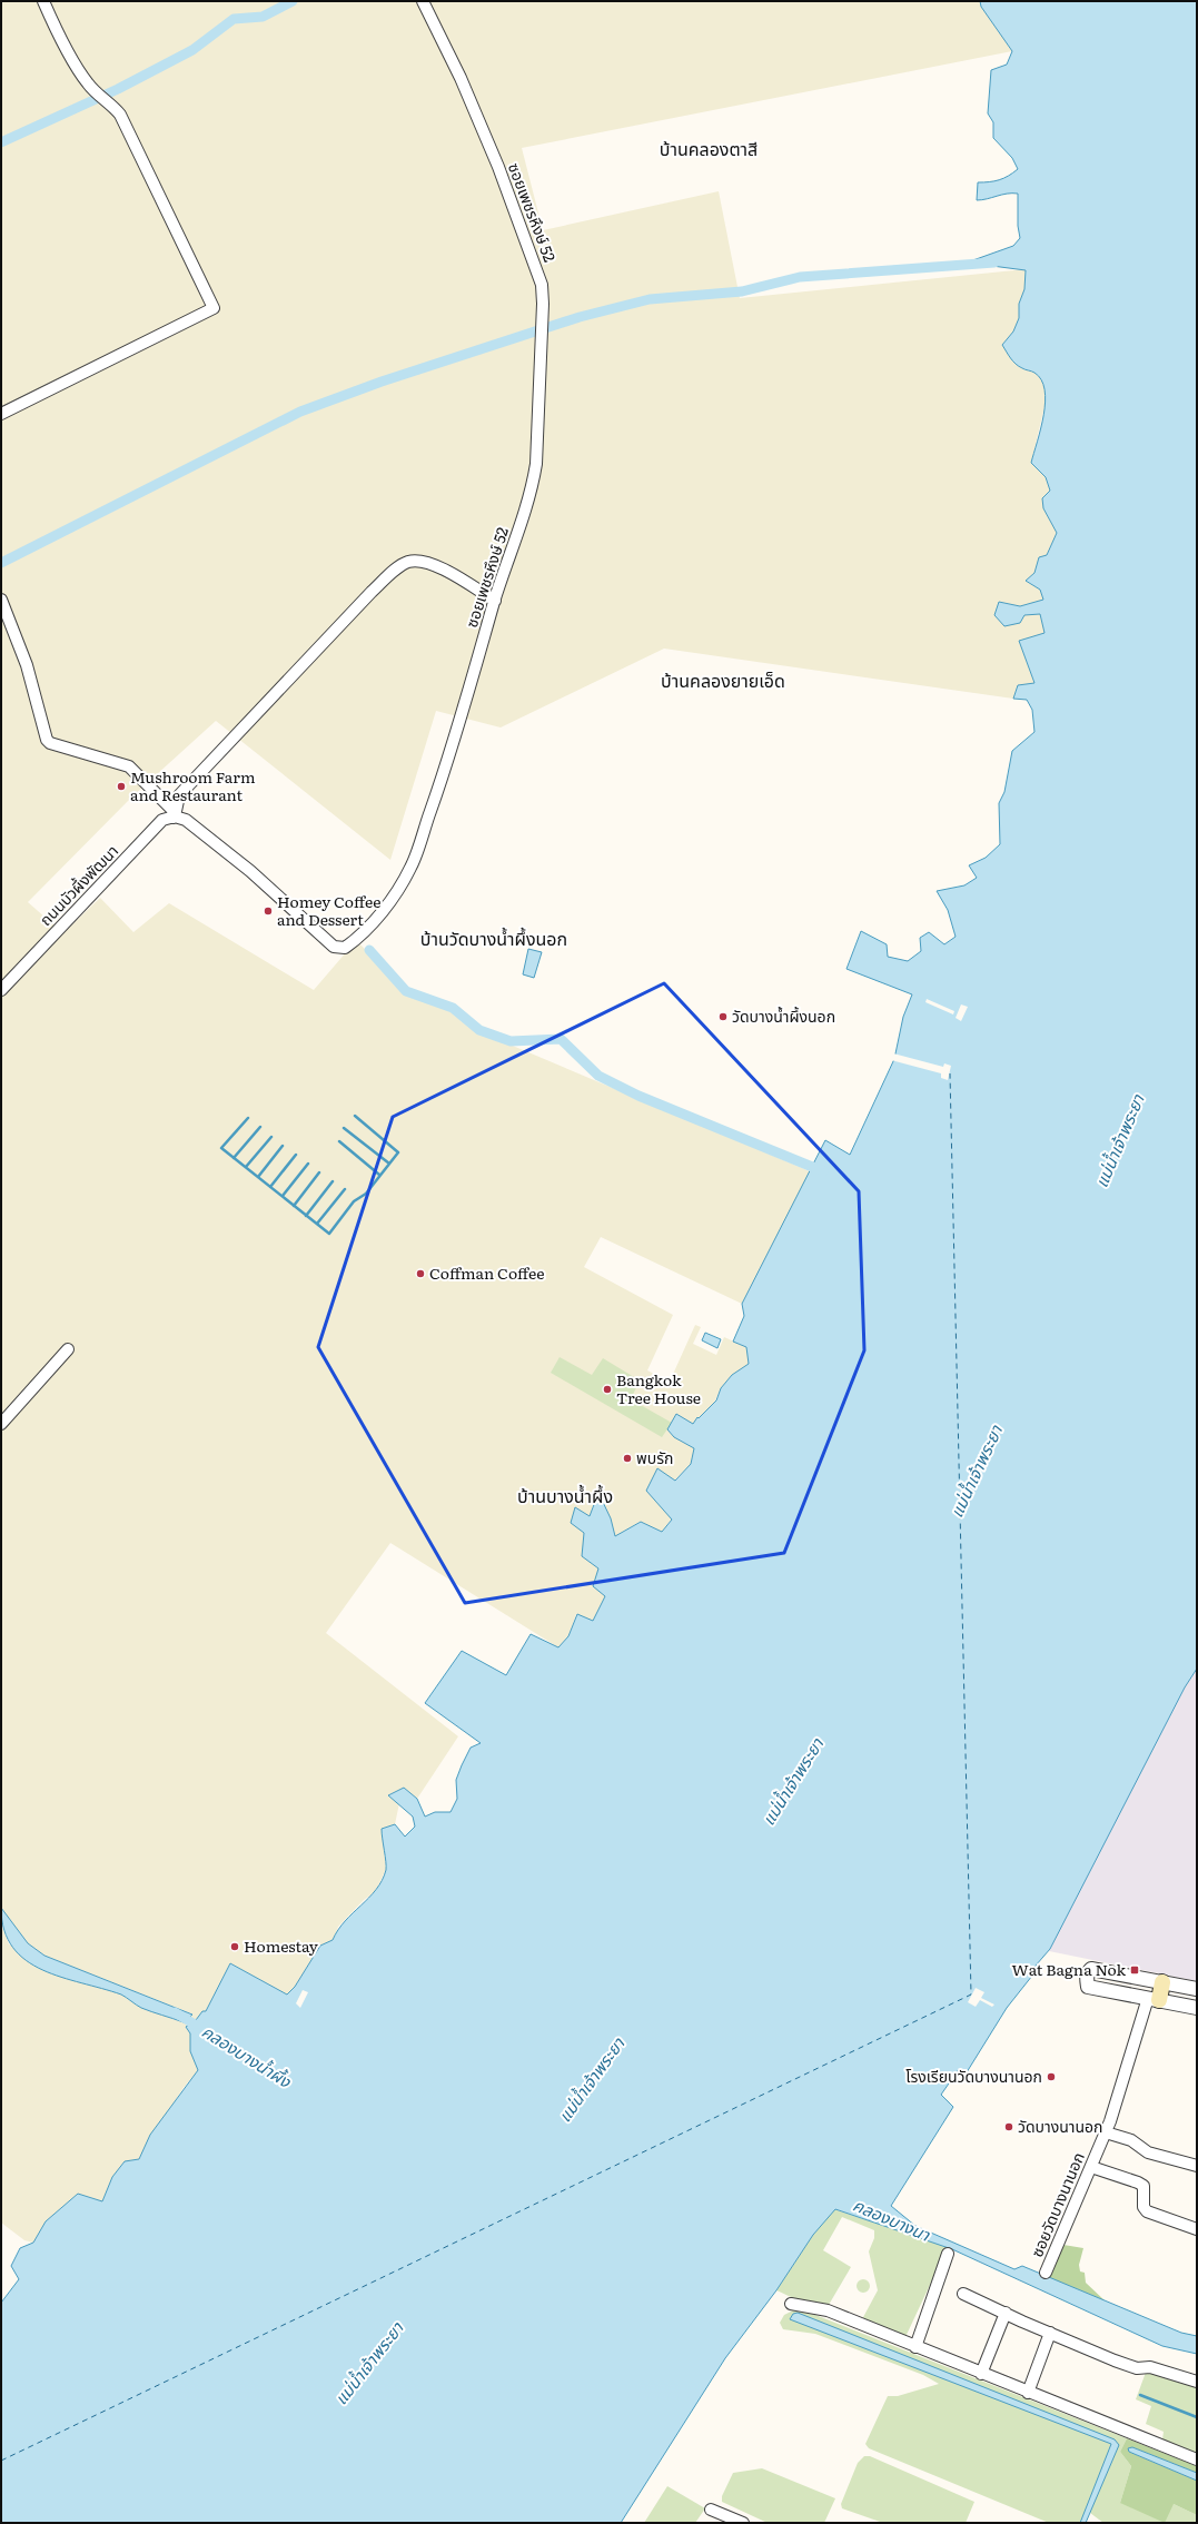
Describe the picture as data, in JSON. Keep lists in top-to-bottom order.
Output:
{
  "streets": {
    "street": ["ซอยเพชรหึงษ์ 52", "ถนนบัวผึ้งพัฒนา", "ซอยวัดบางนานอก"]
  },
  "crossings": [
    ["ซอยเพชรหึงษ์ 52", "ถนนบัวผึ้งพัฒนา"]
  ],
  "districts": [
    "บ้านคลองตาสี",
    "บ้านคลองยายเอ็ด",
    "บ้านวัดบางน้ำผึ้งนอก",
    "บ้านบางน้ำผึ้ง"
  ],
  "water": ["แม่น้ำเจ้าพระยา", "คลองบางน้ำผึ้ง", "คลองบางนา"],
  "places": {
    "other": [
      "Mushroom Farm and Restaurant",
      "Homey Coffee and Dessert",
      "วัดบางน้ำผึ้งนอก",
      "Coffman Coffee",
      "Bangkok Tree House",
      "พบรัก",
      "Homestay",
      "โรงเรียนวัดบางนานอก",
      "วัดบางนานอก"
    ],
    "transit": ["Wat Bagna Nok"]
  }
}
